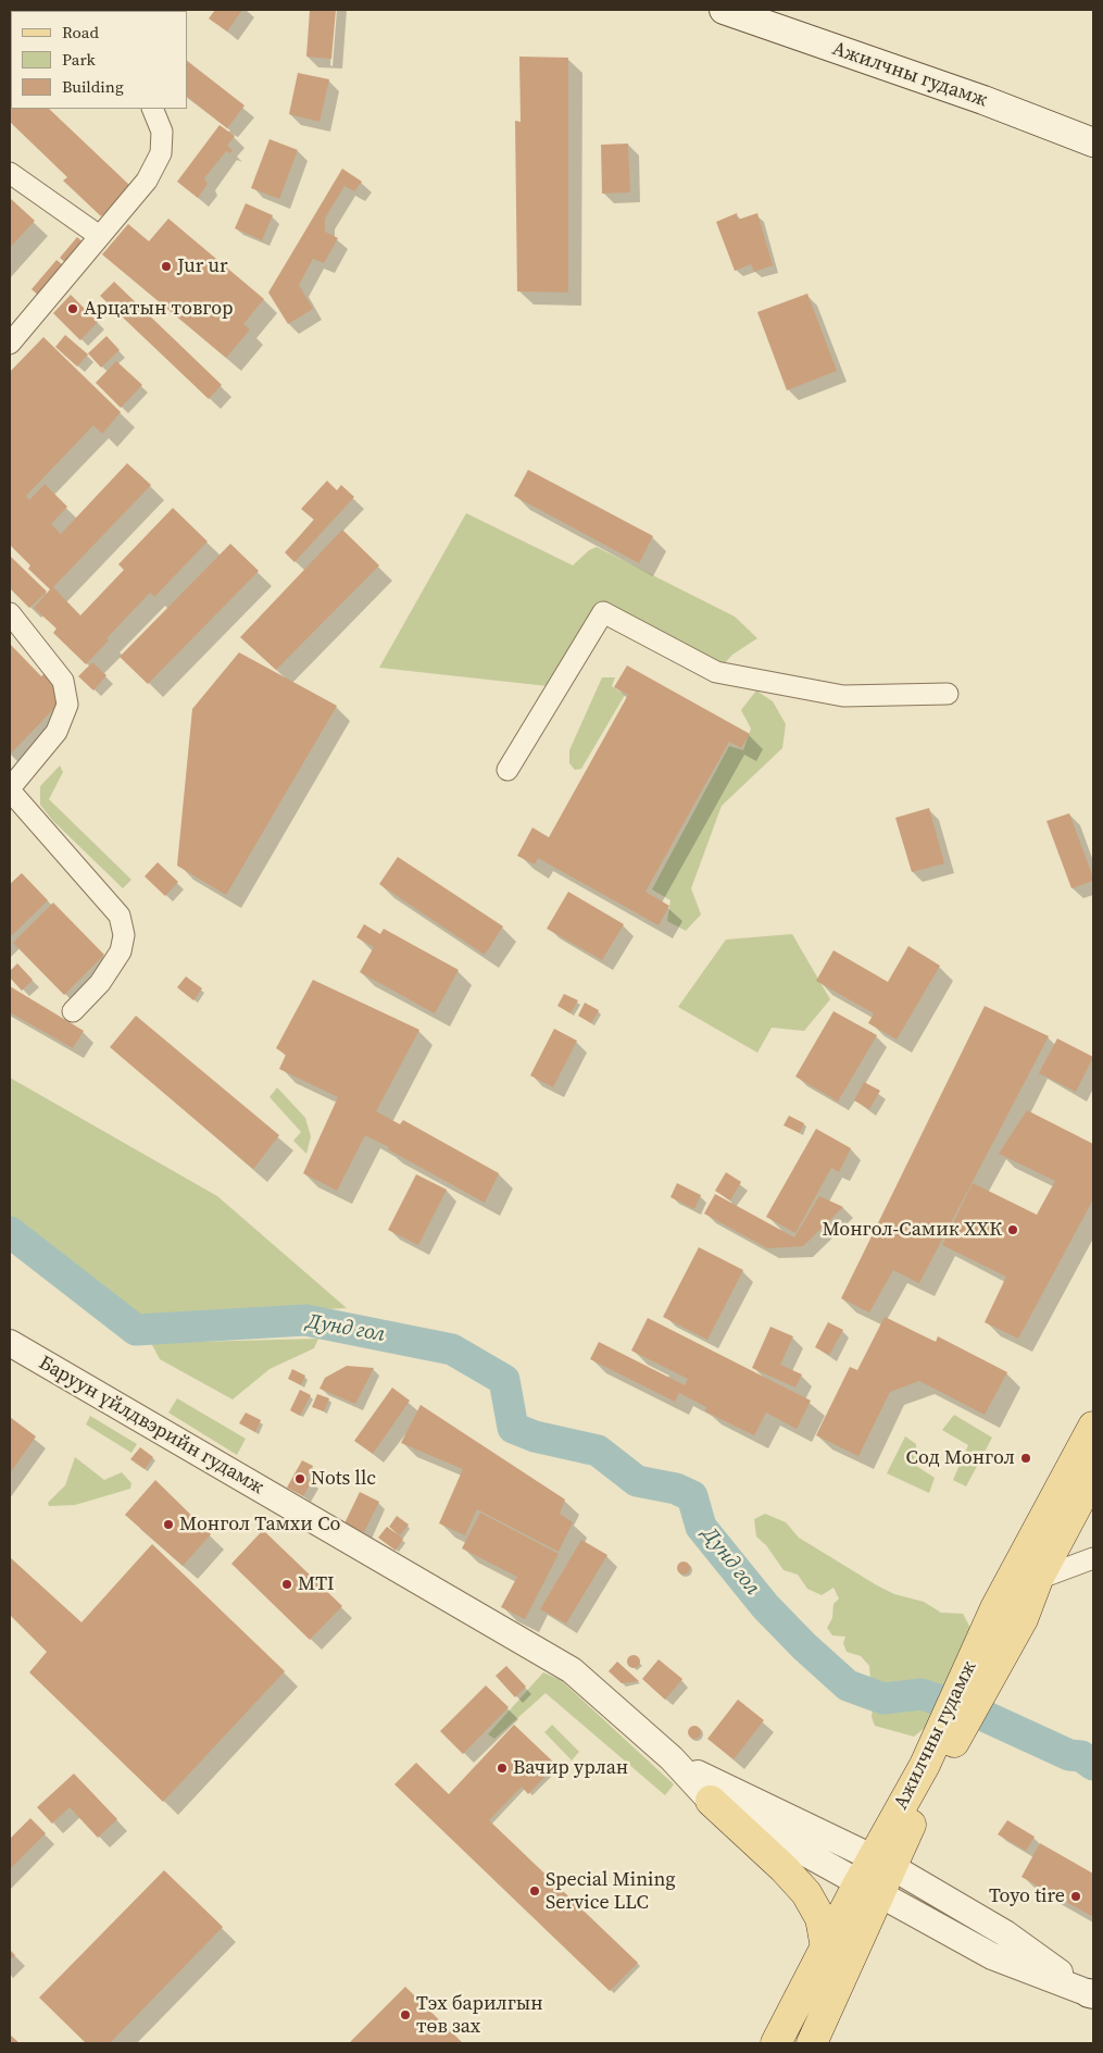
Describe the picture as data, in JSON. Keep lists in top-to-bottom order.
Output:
{
  "streets": {
    "main road": ["Ажилчны гудамж"],
    "street": ["Баруун үйлдвэрийн гудамж"]
  },
  "crossings": [
    ["Ажилчны гудамж", "Баруун үйлдвэрийн гудамж"]
  ],
  "water": ["Дунд гол"],
  "places": [
    "Jur ur",
    "Арцатын товгор",
    "Монгол-Самик ХХК",
    "Сод Монгол",
    "Nots llc",
    "Монгол Тамхи Со",
    "MTI",
    "Вачир урлан",
    "Special Mining Service LLC",
    "Toyo tire",
    "Тэх барилгын төв зах"
  ],
  "legend": ["Road", "Park", "Building"]
}
